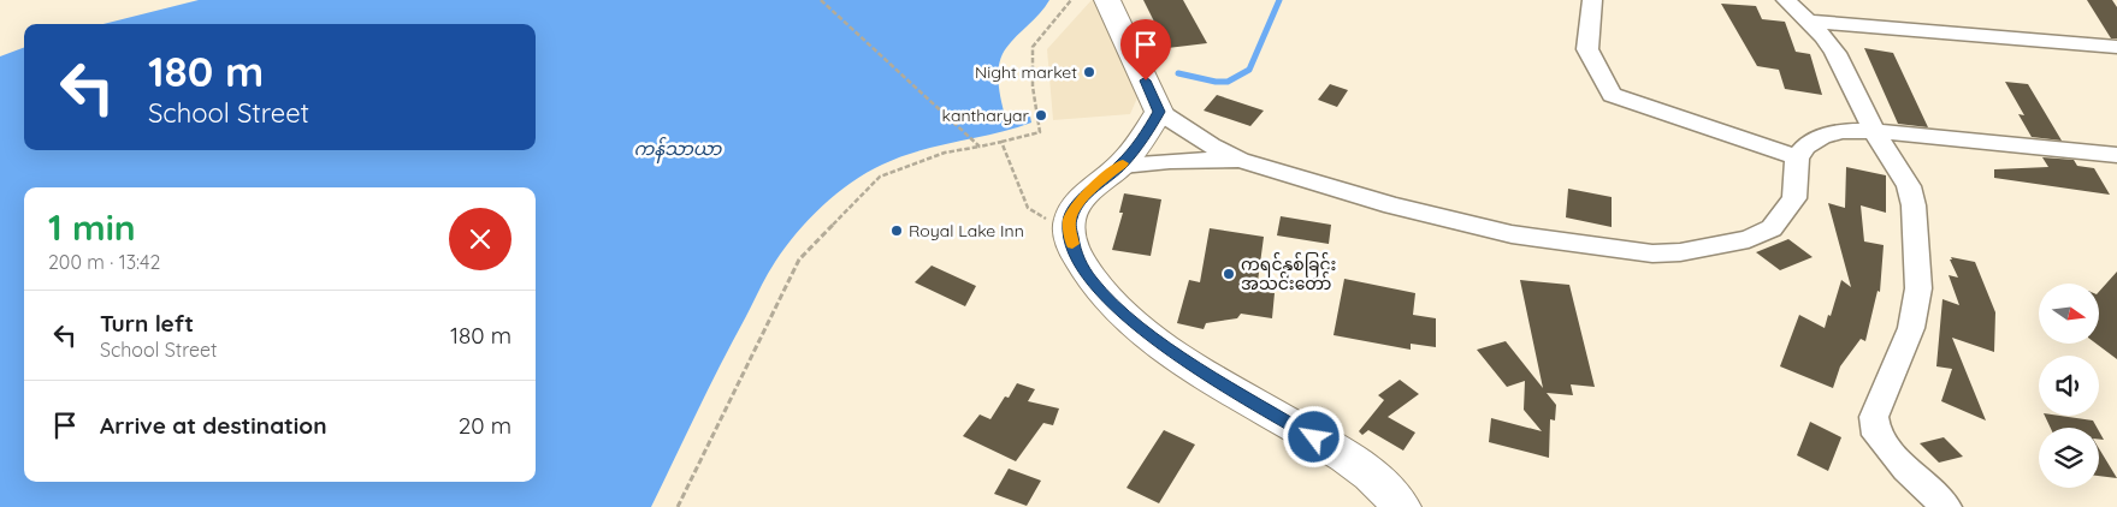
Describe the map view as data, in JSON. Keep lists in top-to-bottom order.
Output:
{
  "water": ["ကန်သာယာ"],
  "places": [
    "Night market",
    "kantharyar",
    "Royal Lake Inn",
    "ကရင်နှစ်ခြင်း အသင်းတော်"
  ],
  "north": "right",
  "page": {
    "turn": ["180 m", "School Street"],
    "heading": ["1 min", "200 m · 13:42"],
    "list": [
      {
        "name": "Turn left",
        "note": "School Street",
        "value": "180 m"
      },
      {
        "name": "Arrive at destination",
        "value": "20 m"
      }
    ]
  }
}
